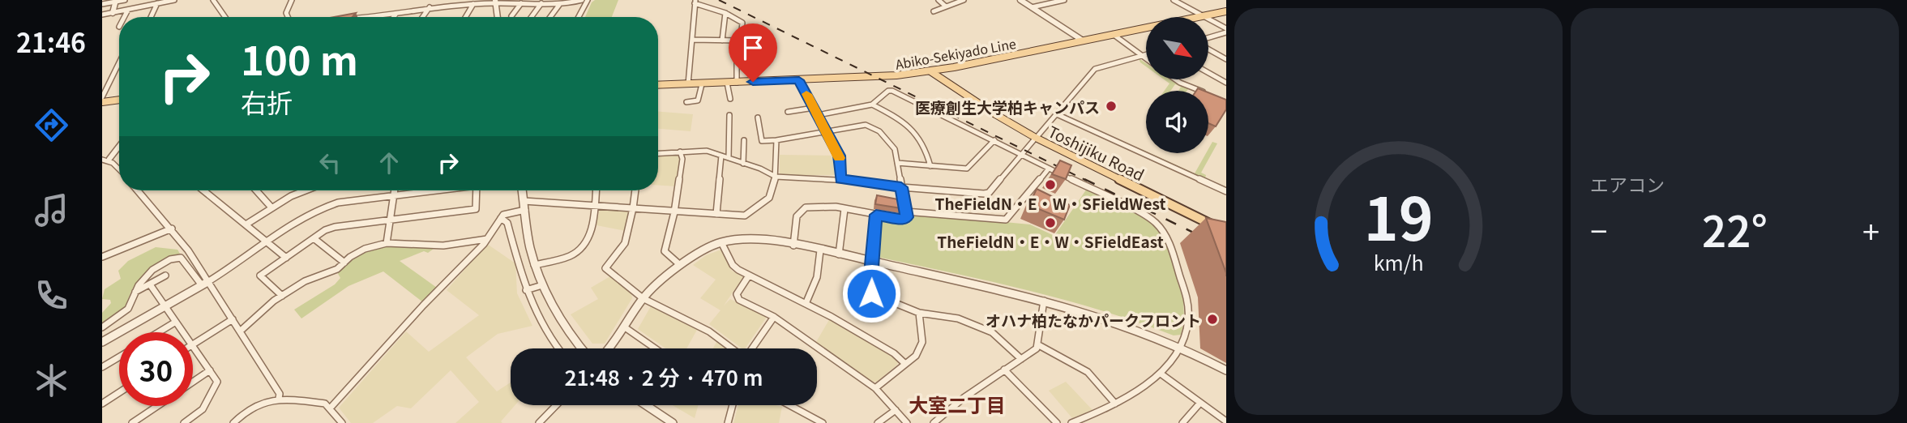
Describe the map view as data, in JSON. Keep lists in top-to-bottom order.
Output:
{
  "streets": {
    "main road": ["Abiko-Sekiyado Line", "Toshijiku Road"]
  },
  "crossings": [
    ["Abiko-Sekiyado Line", "Toshijiku Road"]
  ],
  "districts": ["大室二丁目"],
  "places": [
    "医療創生大学柏キャンパス",
    "TheFieldN・E・W・SFieldWest",
    "TheFieldN・E・W・SFieldEast",
    "オハナ柏たなかパークフロント"
  ],
  "north": "bottom right",
  "page": {
    "tabs": "21:46",
    "tile": "エアコン",
    "turn": ["100 m", "右折"],
    "heat": ["−", "22°", "+"],
    "limit": "30",
    "trip": "21:48 · 2 分 · 470 m",
    "gauge": ["19", "km/h"]
  }
}
